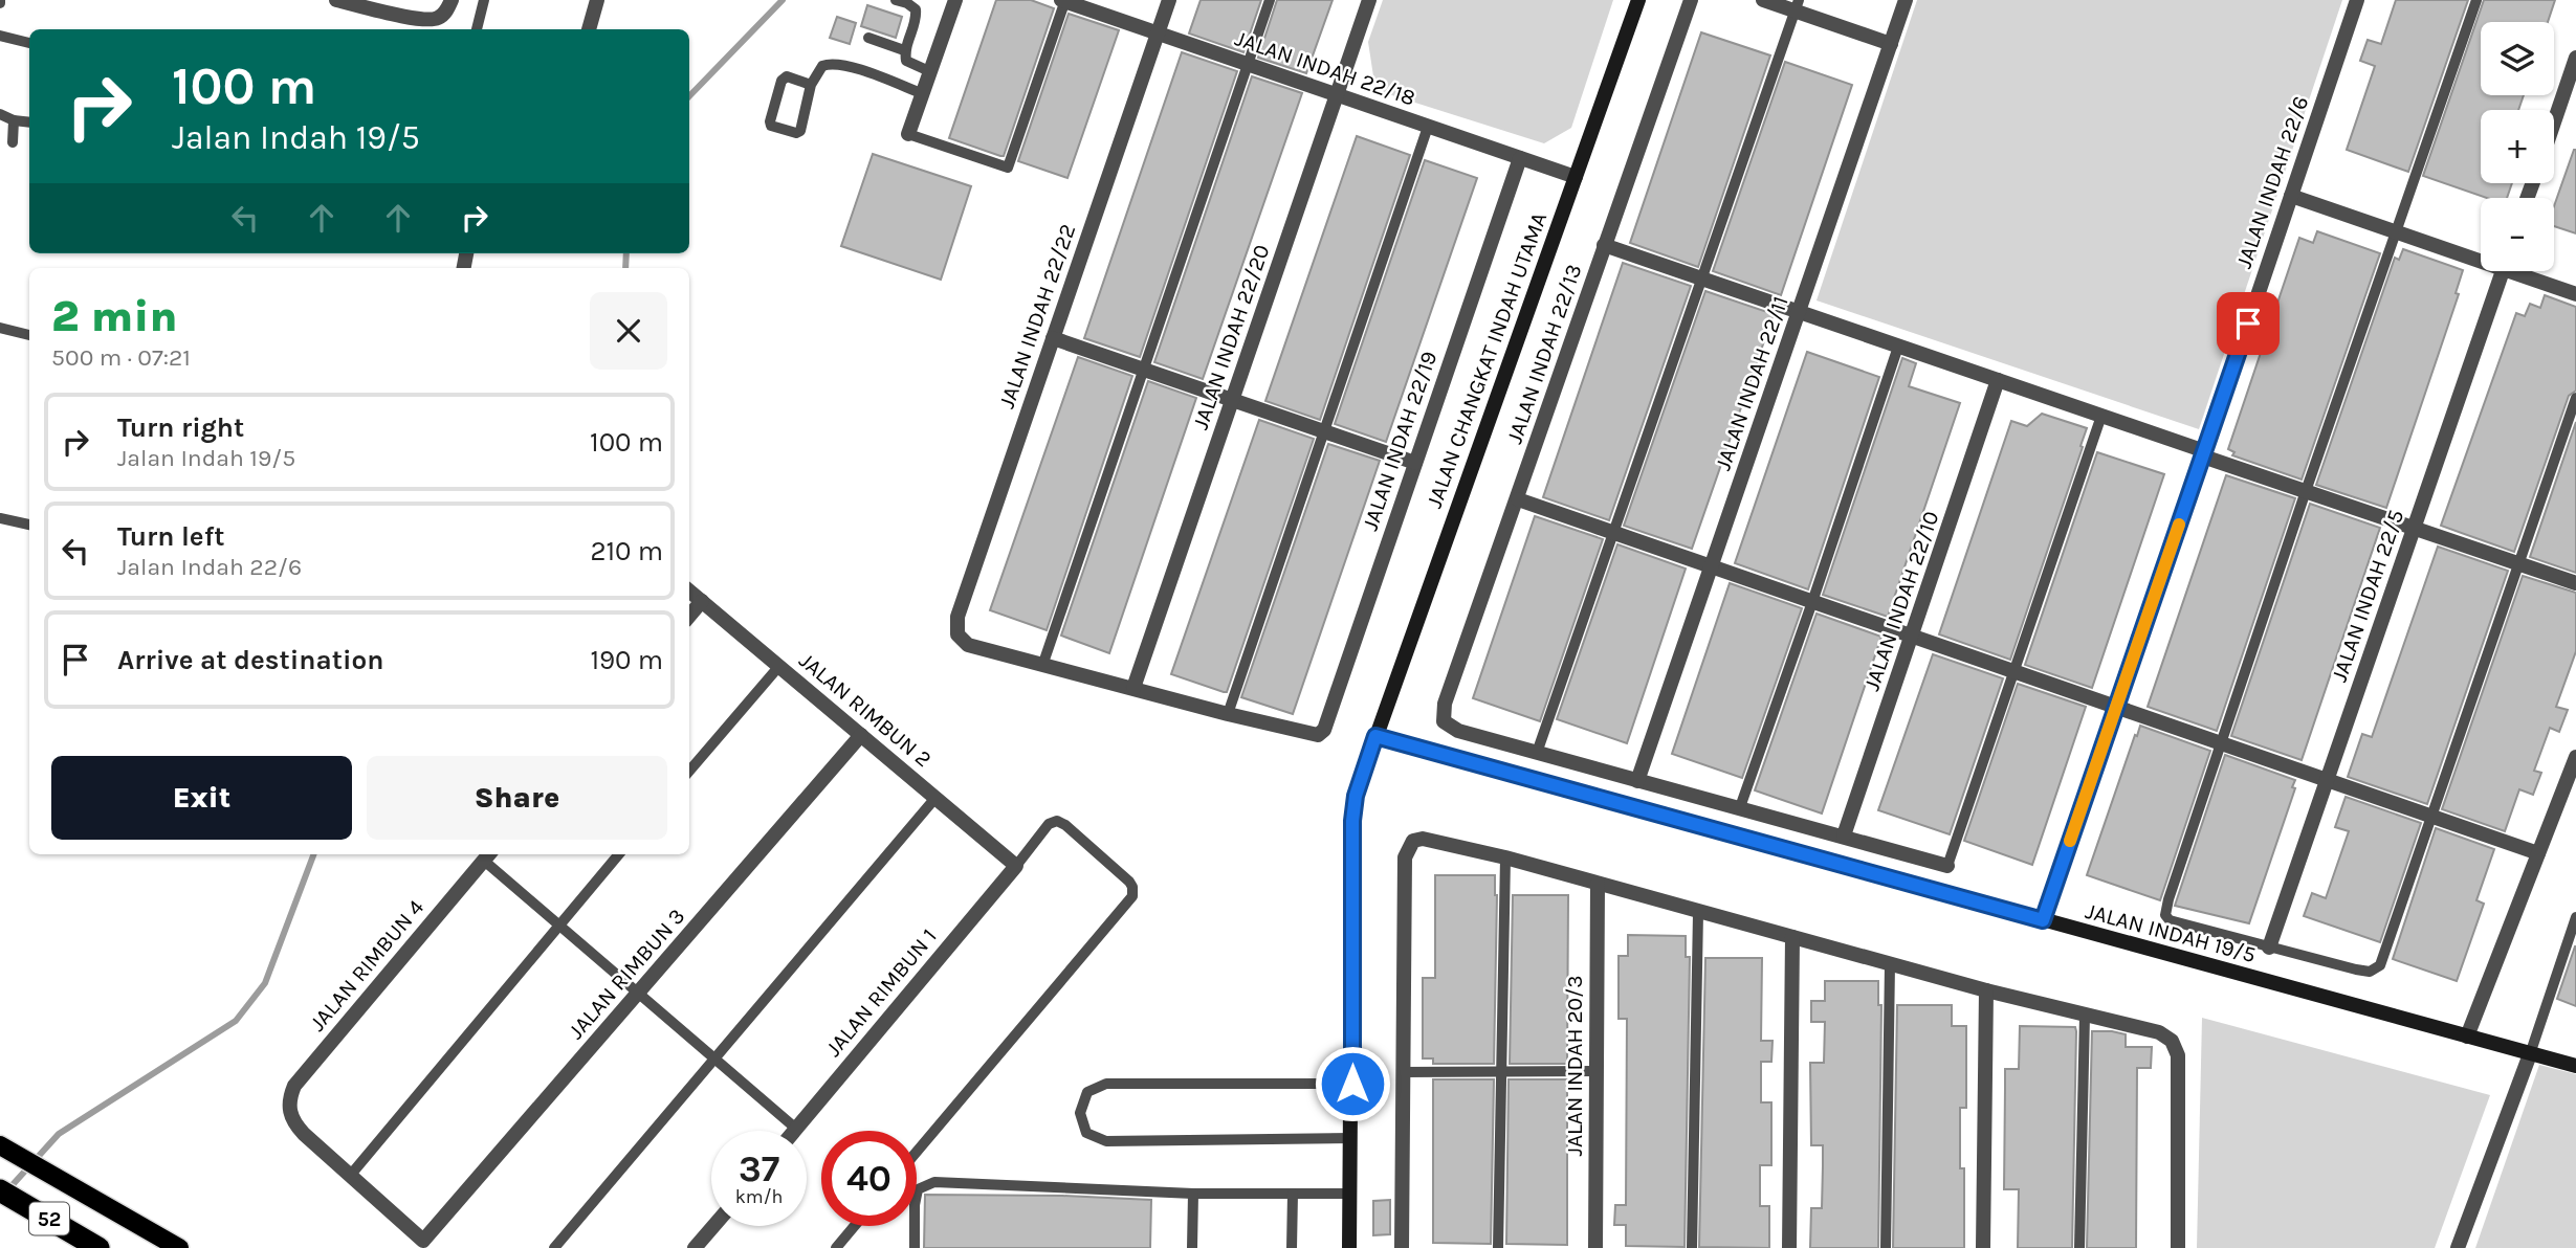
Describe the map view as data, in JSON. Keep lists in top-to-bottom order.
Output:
{
  "streets": {
    "highway": ["52"],
    "street": [
      "JALAN INDAH 22/18",
      "JALAN INDAH 22/6",
      "JALAN INDAH 22/22",
      "JALAN INDAH 22/20",
      "JALAN INDAH 22/13",
      "JALAN CHANGKAT INDAH UTAMA",
      "JALAN INDAH 22/11",
      "JALAN INDAH 22/19",
      "JALAN INDAH 22/5",
      "JALAN INDAH 22/10",
      "JALAN RIMBUN 2",
      "JALAN INDAH 19/5",
      "JALAN RIMBUN 4",
      "JALAN RIMBUN 3",
      "JALAN RIMBUN 1",
      "JALAN INDAH 20/3"
    ]
  },
  "crossings": [
    ["JALAN INDAH 22/18", "JALAN INDAH 22/22"],
    ["JALAN INDAH 22/18", "JALAN INDAH 22/20"],
    ["JALAN INDAH 22/18", "JALAN CHANGKAT INDAH UTAMA"],
    ["JALAN INDAH 22/18", "JALAN INDAH 22/19"],
    ["JALAN INDAH 22/6", "JALAN INDAH 19/5"],
    ["JALAN CHANGKAT INDAH UTAMA", "JALAN INDAH 19/5"],
    ["JALAN RIMBUN 2", "JALAN RIMBUN 3"],
    ["JALAN RIMBUN 2", "JALAN RIMBUN 1"]
  ],
  "page": {
    "map_buttons": ["+", "−"],
    "turn": ["100 m", "Jalan Indah 19/5"],
    "heading": ["2 min", "500 m · 07:21"],
    "list": [
      {
        "name": "Turn right",
        "note": "Jalan Indah 19/5",
        "value": "100 m"
      },
      {
        "name": "Turn left",
        "note": "Jalan Indah 22/6",
        "value": "210 m"
      },
      {
        "name": "Arrive at destination",
        "value": "190 m"
      }
    ],
    "buttons": ["Exit", "Share"],
    "speed": "37 km/h",
    "limit": "40"
  }
}
